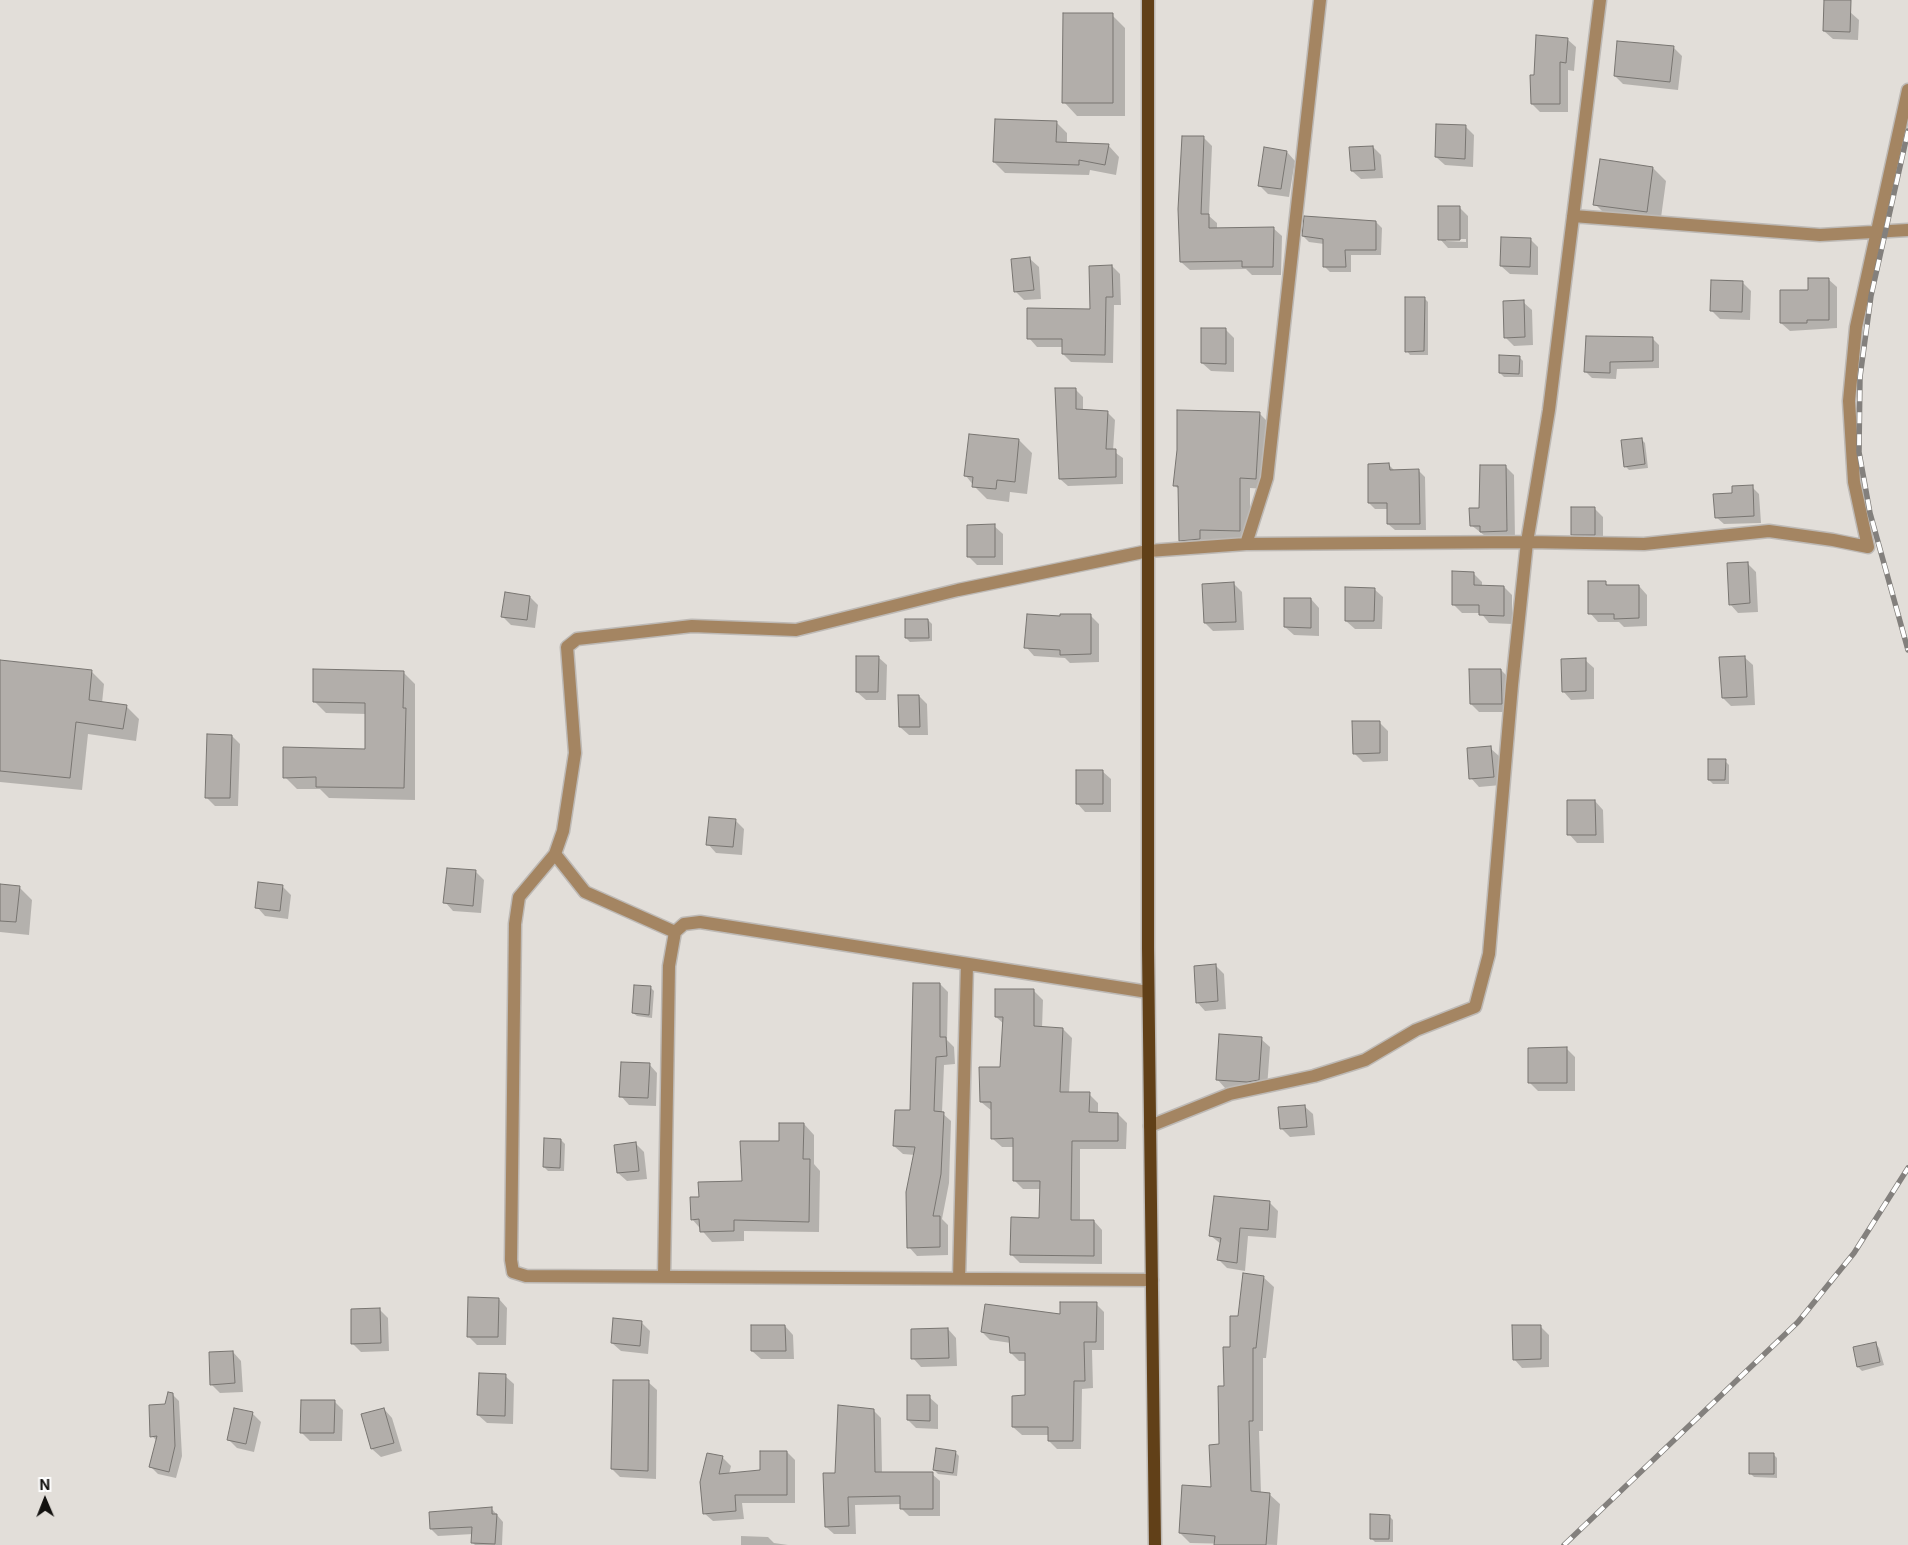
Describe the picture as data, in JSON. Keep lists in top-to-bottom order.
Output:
{
  "north": "top"
}
